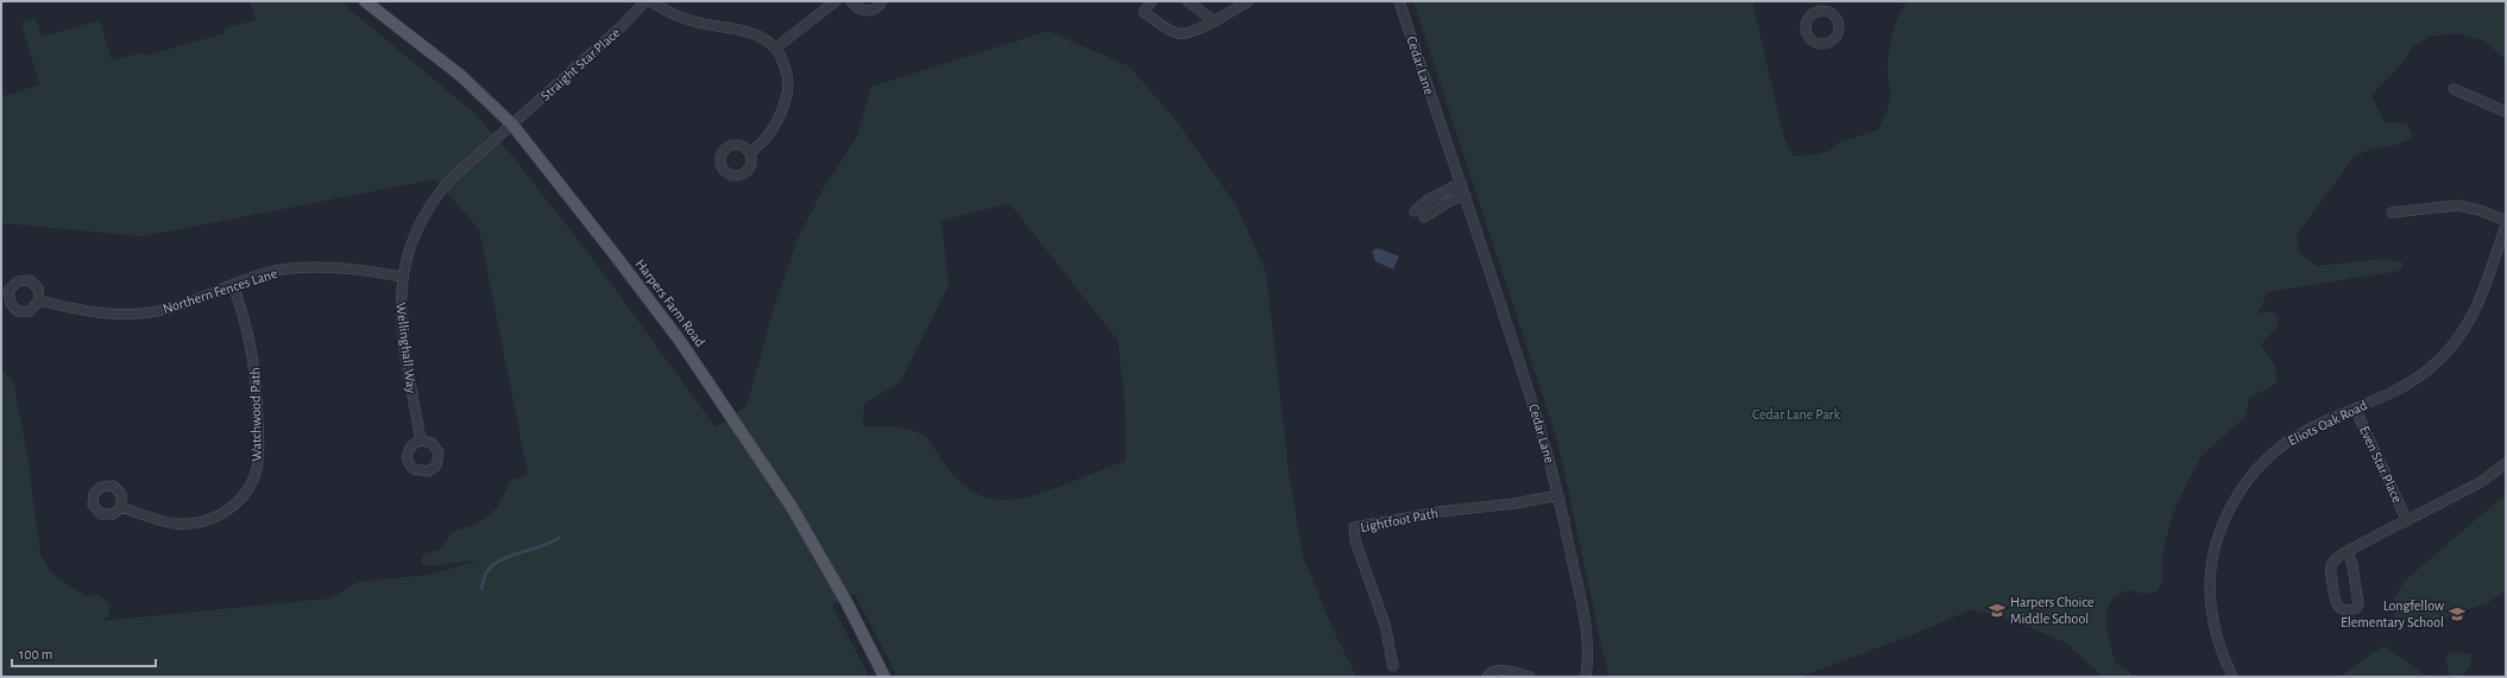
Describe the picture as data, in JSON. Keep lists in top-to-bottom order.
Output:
{
  "streets": {
    "main road": ["Harpers Farm Road"],
    "street": [
      "Straight Star Place",
      "Cedar Lane",
      "Northern Fences Lane",
      "Wellinghall Way",
      "Watchwood Path",
      "Eliots Oak Road",
      "Even Star Place",
      "Lightfoot Path"
    ]
  },
  "crossings": [
    ["Straight Star Place", "Harpers Farm Road"],
    ["Straight Star Place", "Wellinghall Way"],
    ["Cedar Lane", "Lightfoot Path"],
    ["Northern Fences Lane", "Wellinghall Way"],
    ["Northern Fences Lane", "Watchwood Path"],
    ["Harpers Farm Road", "Wellinghall Way"],
    ["Eliots Oak Road", "Even Star Place"]
  ],
  "parks": ["Cedar Lane Park"],
  "places": {
    "school or university": ["Harpers Choice Middle School", "Longfellow Elementary School"]
  },
  "scale_bar": "100 m"
}
